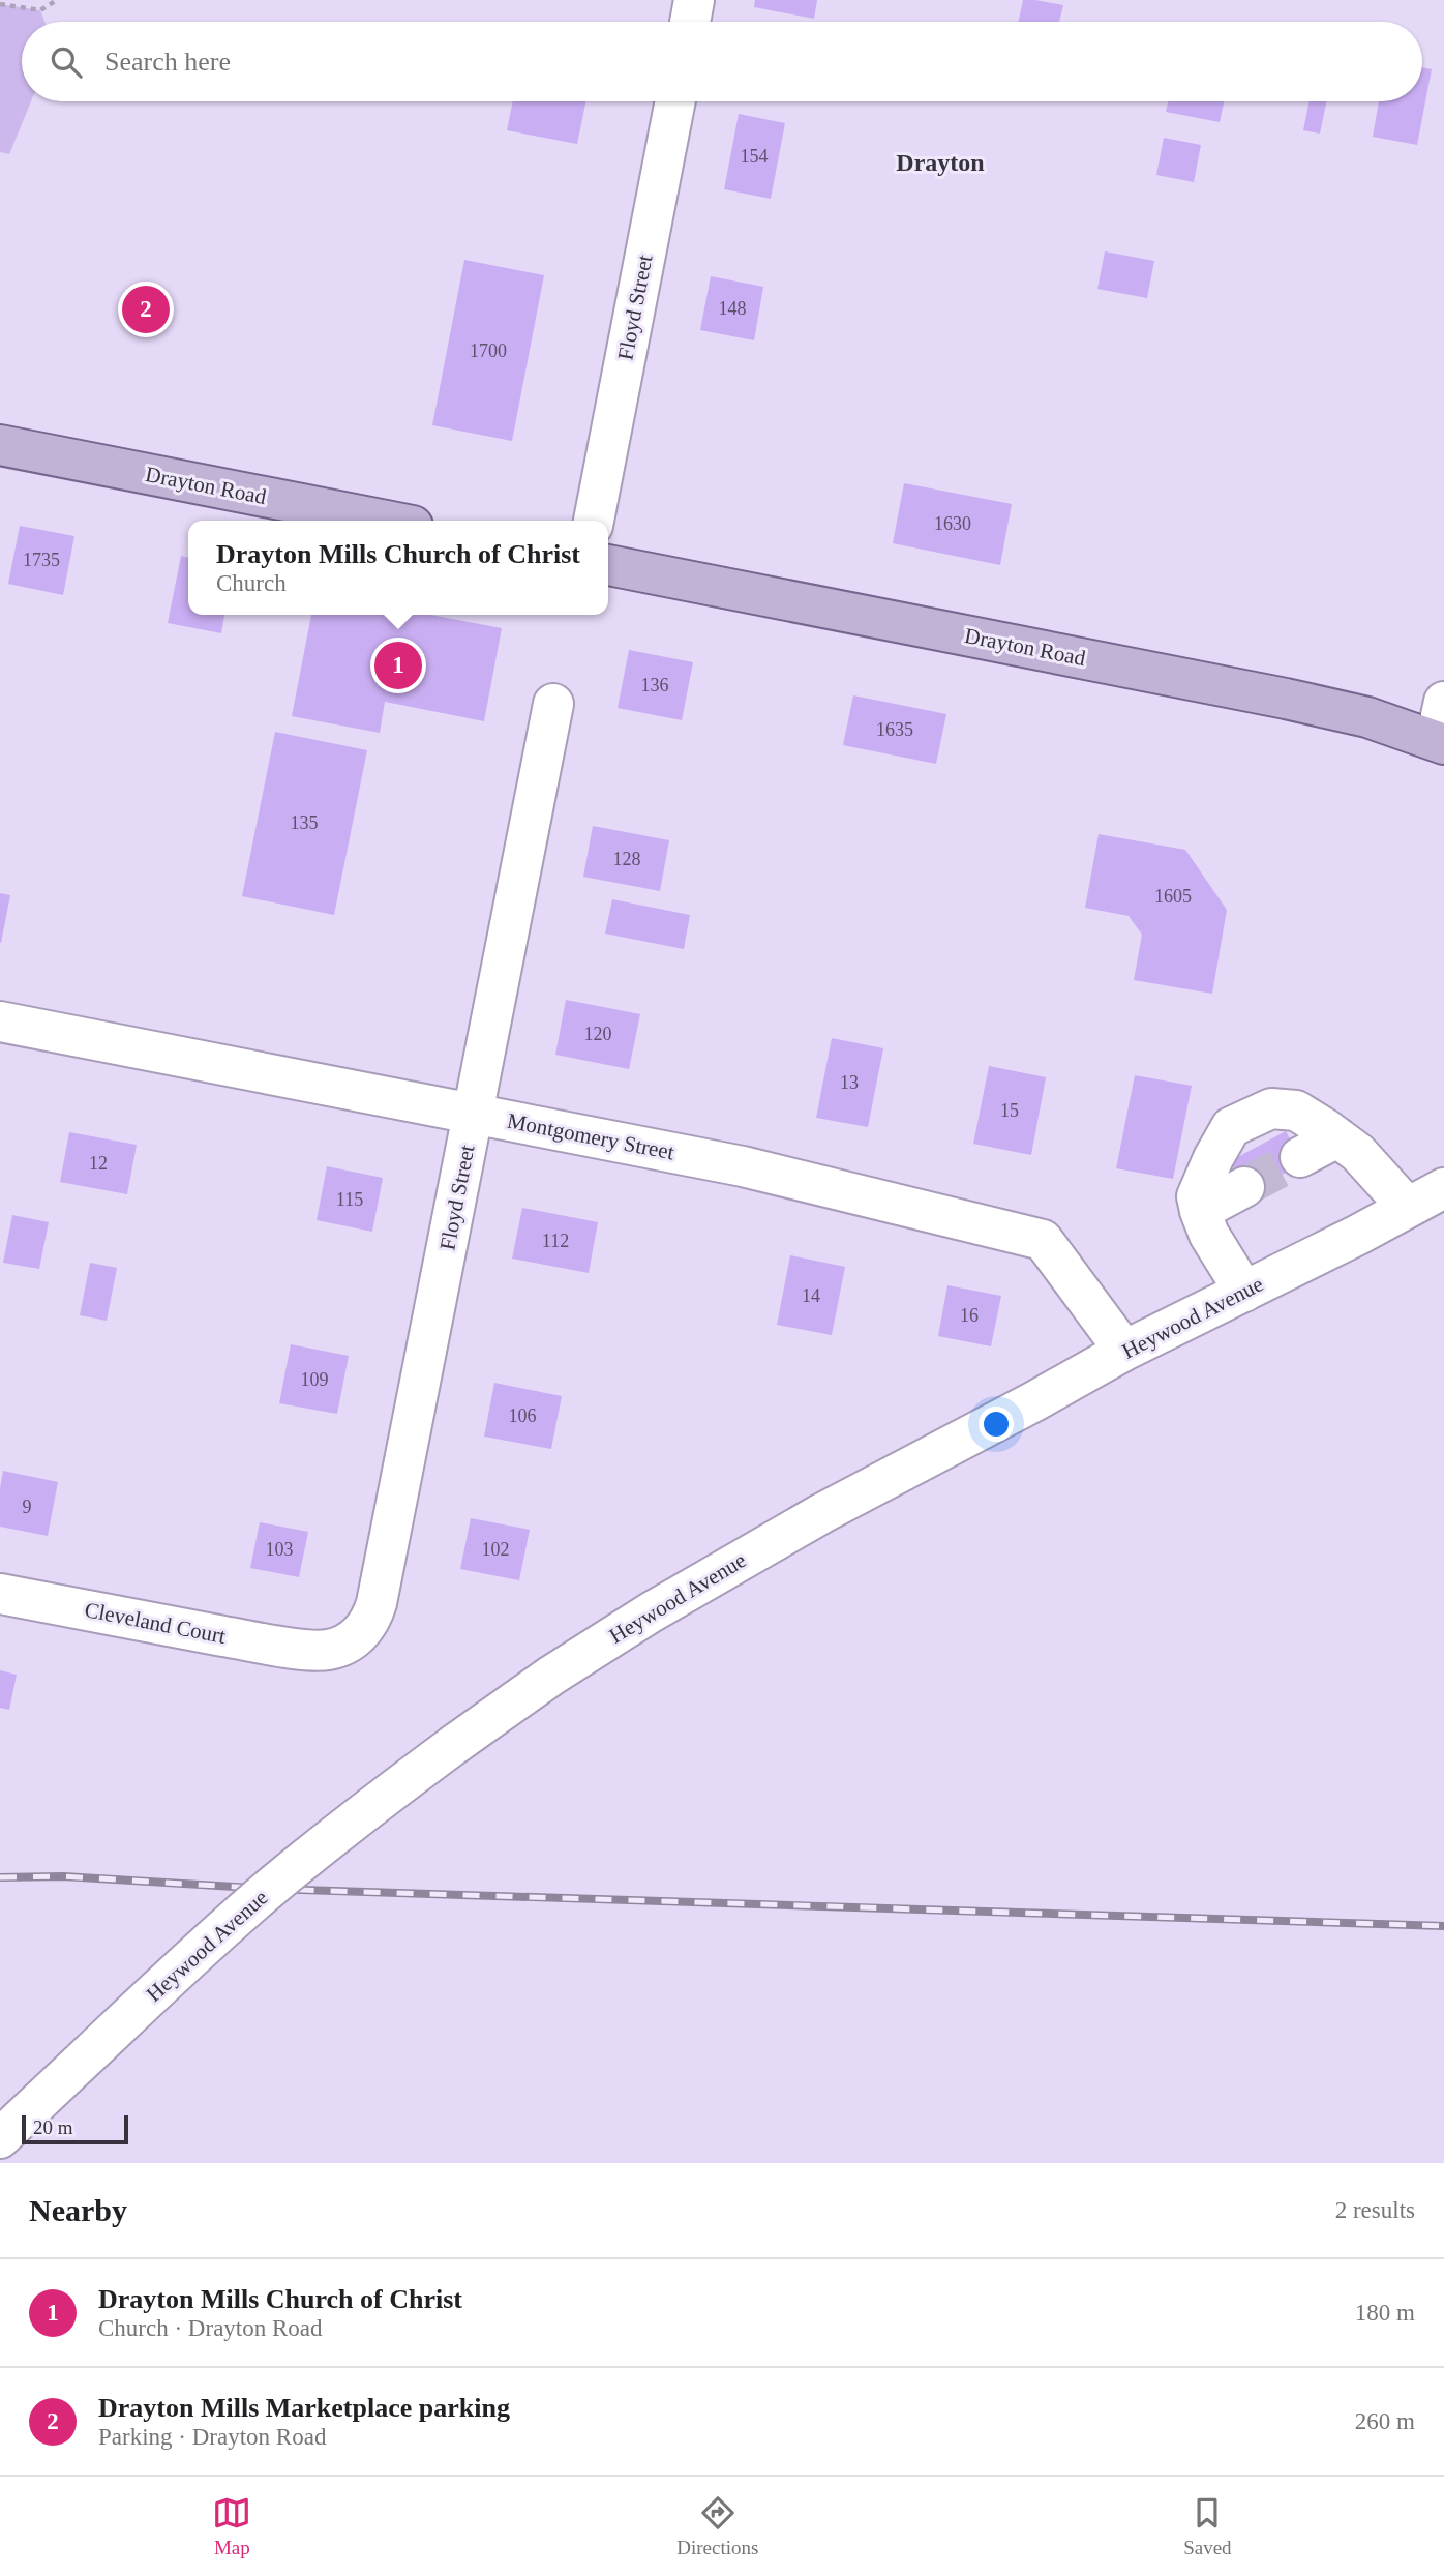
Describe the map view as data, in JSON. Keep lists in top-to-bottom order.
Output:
{
  "streets": {
    "main road": ["Drayton Road"],
    "street": [
      "Floyd Street",
      "Montgomery Street",
      "Heywood Avenue",
      "Cleveland Court"
    ]
  },
  "crossings": [
    ["Floyd Street", "Montgomery Street"],
    ["Floyd Street", "Cleveland Court"],
    ["Montgomery Street", "Heywood Avenue"]
  ],
  "districts": ["Drayton"],
  "house_numbers": [
    "154",
    "148",
    "1700",
    "1630",
    "1735",
    "136",
    "1635",
    "135",
    "128",
    "1605",
    "120",
    "13",
    "15",
    "12",
    "115",
    "112",
    "14",
    "16",
    "109",
    "106",
    "9",
    "103",
    "102"
  ],
  "scale_bar": "20 m",
  "page": {
    "search": "Search here",
    "pins": ["2", "1"],
    "popup": ["Drayton Mills Church of Christ", "Church"],
    "scale": "20 m",
    "heading": ["Nearby", "2 results"],
    "list": [
      {
        "mark": "1",
        "name": "Drayton Mills Church of Christ",
        "note": "Church · Drayton Road",
        "value": "180 m"
      },
      {
        "mark": "2",
        "name": "Drayton Mills Marketplace parking",
        "note": "Parking · Drayton Road",
        "value": "260 m"
      }
    ],
    "nav": ["Map", "Directions", "Saved"]
  }
}
